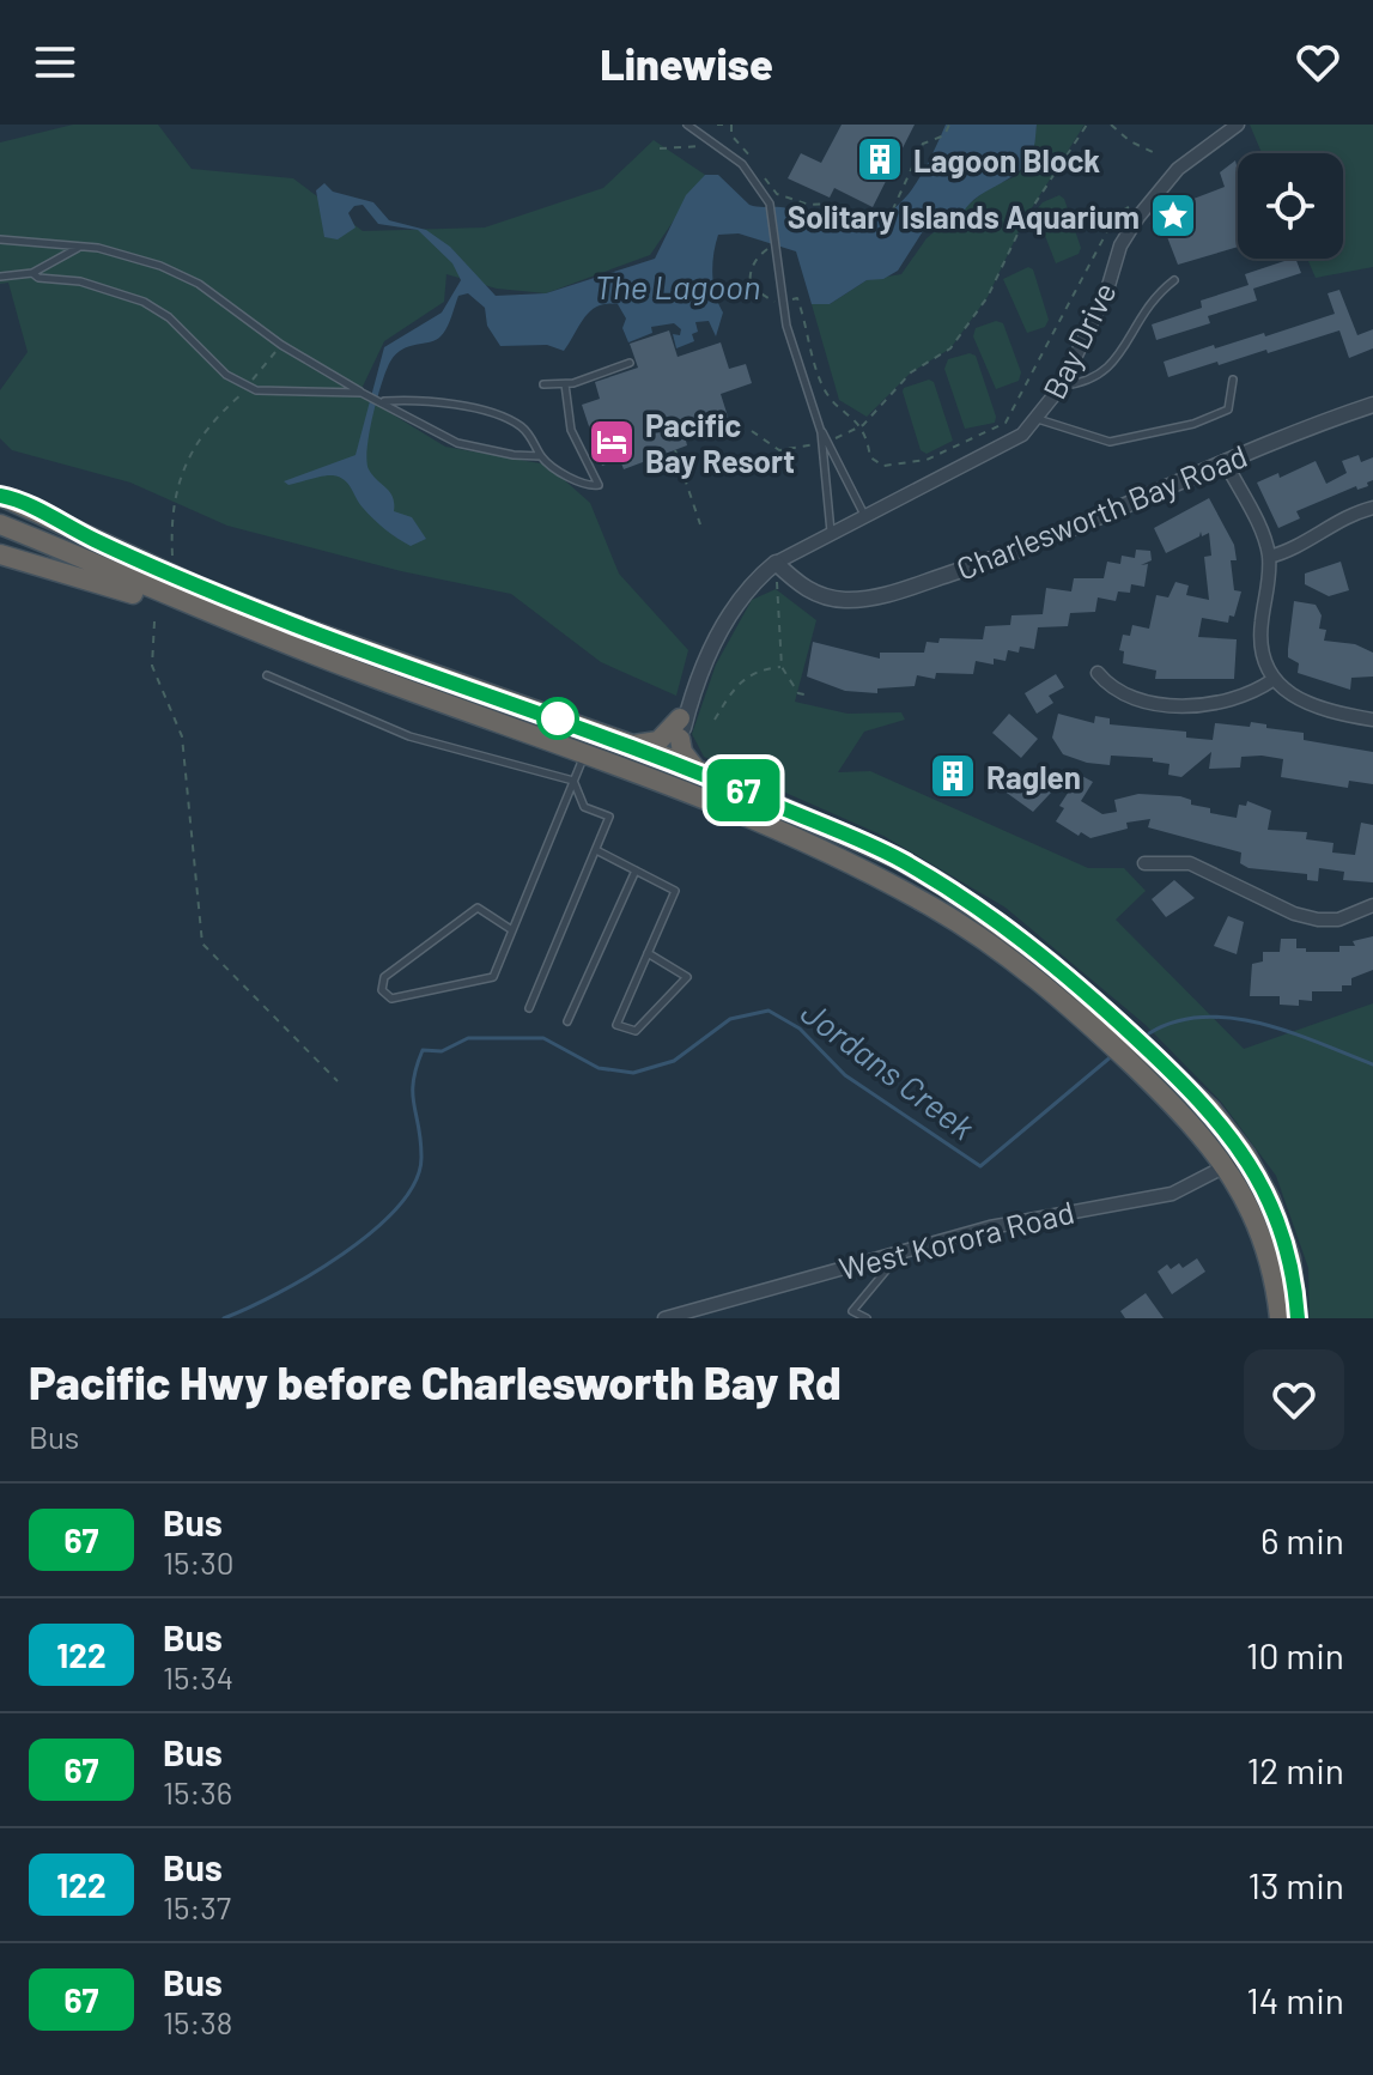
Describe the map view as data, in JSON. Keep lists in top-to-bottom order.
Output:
{
  "streets": {
    "street": ["Bay Drive", "Charlesworth Bay Road", "West Korora Road"]
  },
  "crossings": [
    ["Bay Drive", "Charlesworth Bay Road"]
  ],
  "water": ["The Lagoon", "Jordans Creek"],
  "places": {
    "building": ["Lagoon Block", "Raglen"],
    "place": ["Solitary Islands Aquarium"],
    "hotel": ["Pacific Bay Resort"]
  },
  "lines": ["bus line 67"],
  "page": {
    "header": "Linewise",
    "on_map": "67",
    "heading": ["Pacific Hwy before Charlesworth Bay Rd", "Bus"],
    "list": [
      {
        "mark": "67",
        "name": "Bus",
        "note": "15:30",
        "value": "6 min"
      },
      {
        "mark": "122",
        "name": "Bus",
        "note": "15:34",
        "value": "10 min"
      },
      {
        "mark": "67",
        "name": "Bus",
        "note": "15:36",
        "value": "12 min"
      },
      {
        "mark": "122",
        "name": "Bus",
        "note": "15:37",
        "value": "13 min"
      },
      {
        "mark": "67",
        "name": "Bus",
        "note": "15:38",
        "value": "14 min"
      }
    ]
  }
}
